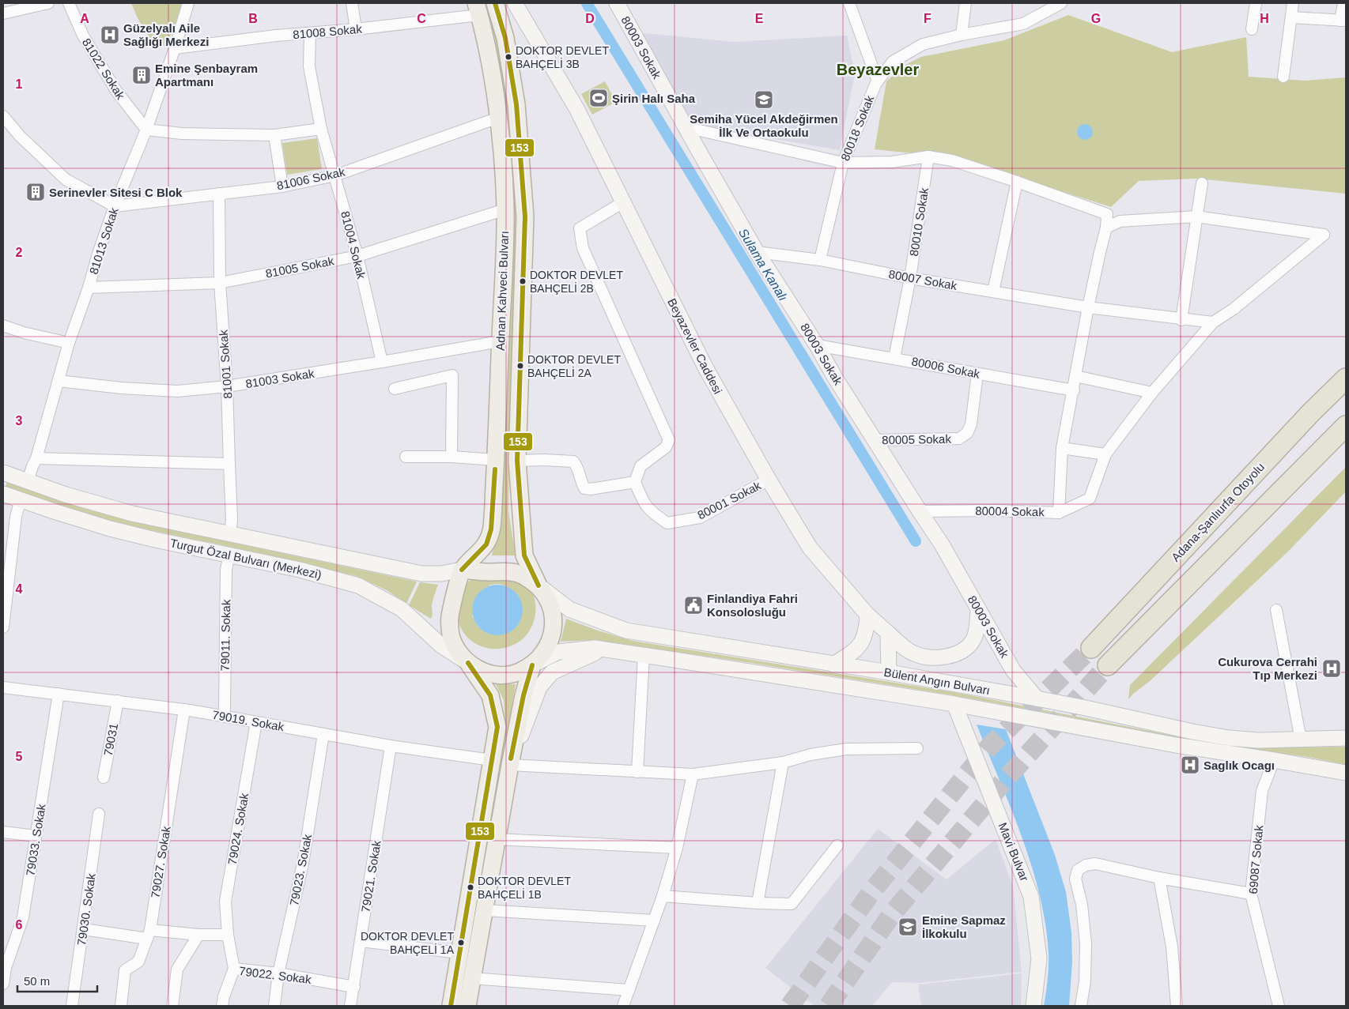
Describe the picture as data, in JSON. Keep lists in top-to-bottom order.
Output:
{
  "streets": {
    "highway": ["Adana-Şanlıurfa Otoyolu"],
    "main road": [
      "80003 Sokak",
      "Adnan Kahveci Bulvarı",
      "Beyazevler Caddesi",
      "Turgut Özal Bulvarı (Merkezi)",
      "Bülent Angın Bulvarı",
      "Mavi Bulvar"
    ],
    "street": [
      "81008 Sokak",
      "81022 Sokak",
      "80018 Sokak",
      "81006 Sokak",
      "80010 Sokak",
      "81013 Sokak",
      "81004 Sokak",
      "81005 Sokak",
      "80007 Sokak",
      "81001 Sokak",
      "80006 Sokak",
      "81003 Sokak",
      "80005 Sokak",
      "80001 Sokak",
      "80004 Sokak",
      "79011. Sokak",
      "79019. Sokak",
      "79031",
      "79024. Sokak",
      "79033. Sokak",
      "69087 Sokak",
      "79027. Sokak",
      "79023. Sokak",
      "79021. Sokak",
      "79030. Sokak",
      "79022. Sokak"
    ]
  },
  "crossings": [
    ["81008 Sokak", "81013 Sokak"],
    ["81008 Sokak", "81004 Sokak"],
    ["81008 Sokak", "Adnan Kahveci Bulvarı"],
    ["80003 Sokak", "80007 Sokak"],
    ["80003 Sokak", "Beyazevler Caddesi"],
    ["80003 Sokak", "80006 Sokak"],
    ["80003 Sokak", "80005 Sokak"],
    ["80003 Sokak", "80004 Sokak"],
    ["80003 Sokak", "Bülent Angın Bulvarı"],
    ["81022 Sokak", "81013 Sokak"],
    ["80018 Sokak", "80007 Sokak"],
    ["81006 Sokak", "81013 Sokak"],
    ["81006 Sokak", "81004 Sokak"],
    ["81006 Sokak", "Adnan Kahveci Bulvarı"],
    ["81006 Sokak", "81001 Sokak"],
    ["80010 Sokak", "80007 Sokak"],
    ["80010 Sokak", "80006 Sokak"],
    ["81013 Sokak", "81005 Sokak"],
    ["81013 Sokak", "81003 Sokak"],
    ["81013 Sokak", "Turgut Özal Bulvarı (Merkezi)"],
    ["81004 Sokak", "81005 Sokak"],
    ["81004 Sokak", "81003 Sokak"],
    ["81005 Sokak", "Adnan Kahveci Bulvarı"],
    ["81005 Sokak", "81001 Sokak"],
    ["80007 Sokak", "80004 Sokak"],
    ["Adnan Kahveci Bulvarı", "81003 Sokak"],
    ["Adnan Kahveci Bulvarı", "Turgut Özal Bulvarı (Merkezi)"],
    ["Adnan Kahveci Bulvarı", "Bülent Angın Bulvarı"],
    ["Beyazevler Caddesi", "80001 Sokak"],
    ["81001 Sokak", "81003 Sokak"],
    ["81001 Sokak", "Turgut Özal Bulvarı (Merkezi)"],
    ["80006 Sokak", "80005 Sokak"],
    ["80006 Sokak", "80004 Sokak"],
    ["Turgut Özal Bulvarı (Merkezi)", "79011. Sokak"],
    ["Turgut Özal Bulvarı (Merkezi)", "Bülent Angın Bulvarı"],
    ["79011. Sokak", "79019. Sokak"],
    ["Bülent Angın Bulvarı", "Mavi Bulvar"],
    ["Bülent Angın Bulvarı", "69087 Sokak"],
    ["79019. Sokak", "79031"],
    ["79019. Sokak", "79024. Sokak"],
    ["79019. Sokak", "79033. Sokak"],
    ["79019. Sokak", "79027. Sokak"],
    ["79019. Sokak", "79023. Sokak"],
    ["79019. Sokak", "79021. Sokak"],
    ["79024. Sokak", "79022. Sokak"],
    ["79023. Sokak", "79022. Sokak"],
    ["79021. Sokak", "79022. Sokak"]
  ],
  "districts": ["Beyazevler"],
  "water": ["Sulama Kanalı"],
  "places": {
    "hospital": ["Güzelyalı Aile Sağlığı Merkezi", "Cukurova Cerrahi Tıp Merkezi", "Saglık Ocagı"],
    "other": [
      "DOKTOR DEVLET BAHÇELİ 3B",
      "DOKTOR DEVLET BAHÇELİ 2B",
      "DOKTOR DEVLET BAHÇELİ 2A",
      "DOKTOR DEVLET BAHÇELİ 1B",
      "DOKTOR DEVLET BAHÇELİ 1A"
    ],
    "building": ["Emine Şenbayram Apartmanı", "Serinevler Sitesi C Blok"],
    "sports": ["Şirin Halı Saha"],
    "school or university": ["Semiha Yücel Akdeğirmen İlk Ve Ortaokulu", "Emine Sapmaz İlkokulu"],
    "public building": ["Finlandiya Fahri Konsolosluğu"]
  },
  "lines": ["transit line 153"],
  "scale_bar": "50 m",
  "grid": {
    "columns": [
      "A",
      "B",
      "C",
      "D",
      "E",
      "F",
      "G",
      "H"
    ],
    "rows": [
      "1",
      "2",
      "3",
      "4",
      "5",
      "6"
    ]
  }
}
